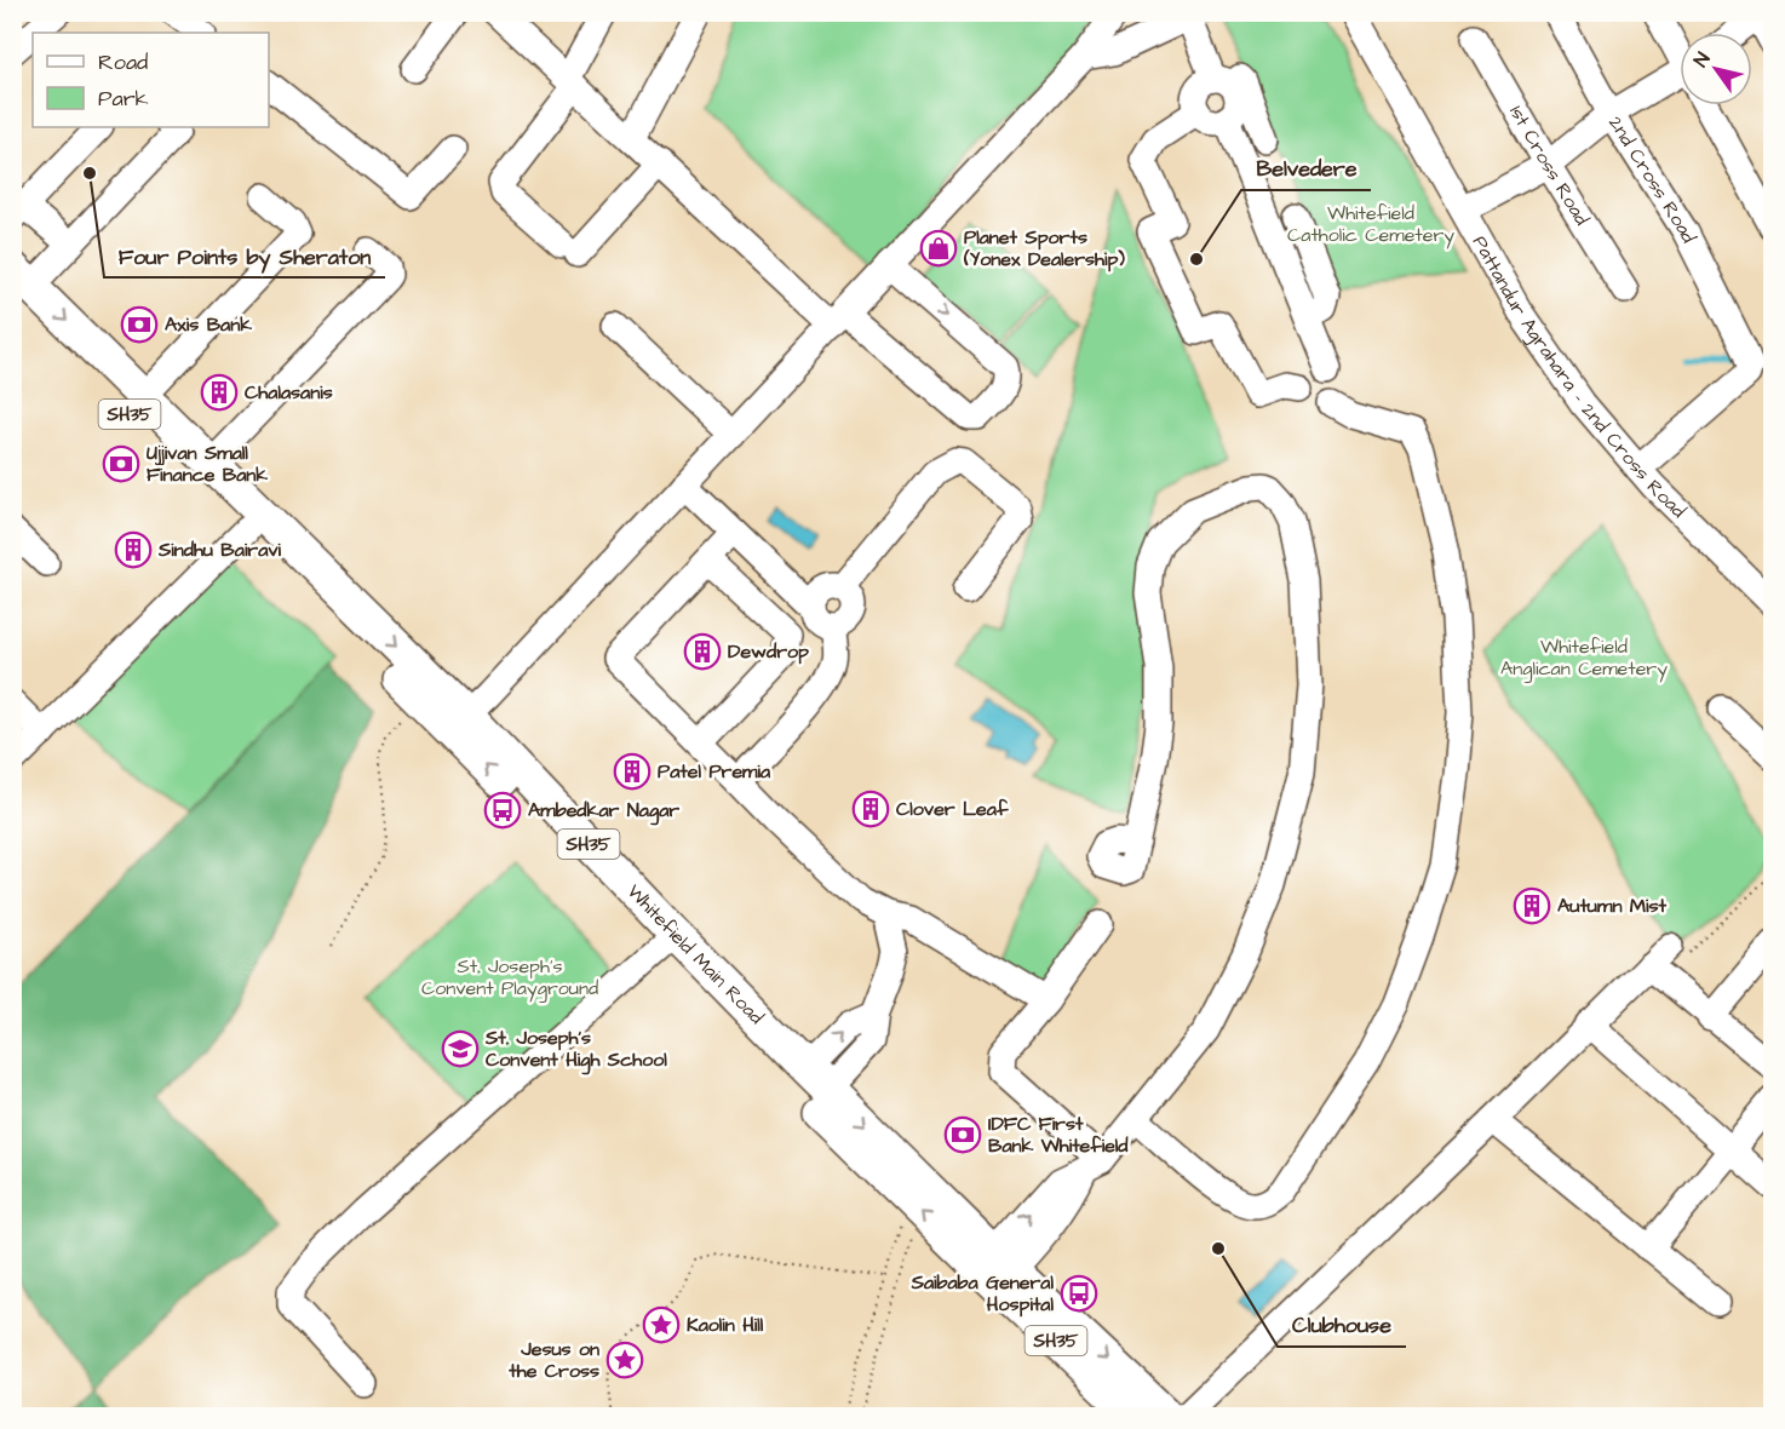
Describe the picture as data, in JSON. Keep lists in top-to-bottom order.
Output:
{
  "streets": {
    "main road": ["SH35", "Whitefield Main Road"],
    "street": ["1st Cross Road", "2nd Cross Road", "Pattandur Agrahara - 2nd Cross Road"]
  },
  "crossings": [
    ["2nd Cross Road", "Pattandur Agrahara - 2nd Cross Road"]
  ],
  "parks": ["Whitefield Catholic Cemetery", "Whitefield Anglican Cemetery", "St. Joseph's Convent Playground"],
  "places": {
    "other": ["Four Points by Sheraton", "Belvedere", "Clubhouse"],
    "shop": ["Planet Sports (Yonex Dealership)"],
    "bank": ["Axis Bank", "Ujjivan Small Finance Bank", "IDFC First Bank Whitefield"],
    "building": [
      "Chalasanis",
      "Sindhu Bairavi",
      "Dewdrop",
      "Patel Premia",
      "Clover Leaf",
      "Autumn Mist"
    ],
    "bus stop": ["Ambedkar Nagar", "Saibaba General Hospital"],
    "school or university": ["St. Joseph's Convent High School"],
    "place": ["Kaolin Hill", "Jesus on the Cross"]
  },
  "legend": ["Road", "Park"],
  "north": "top left"
}
